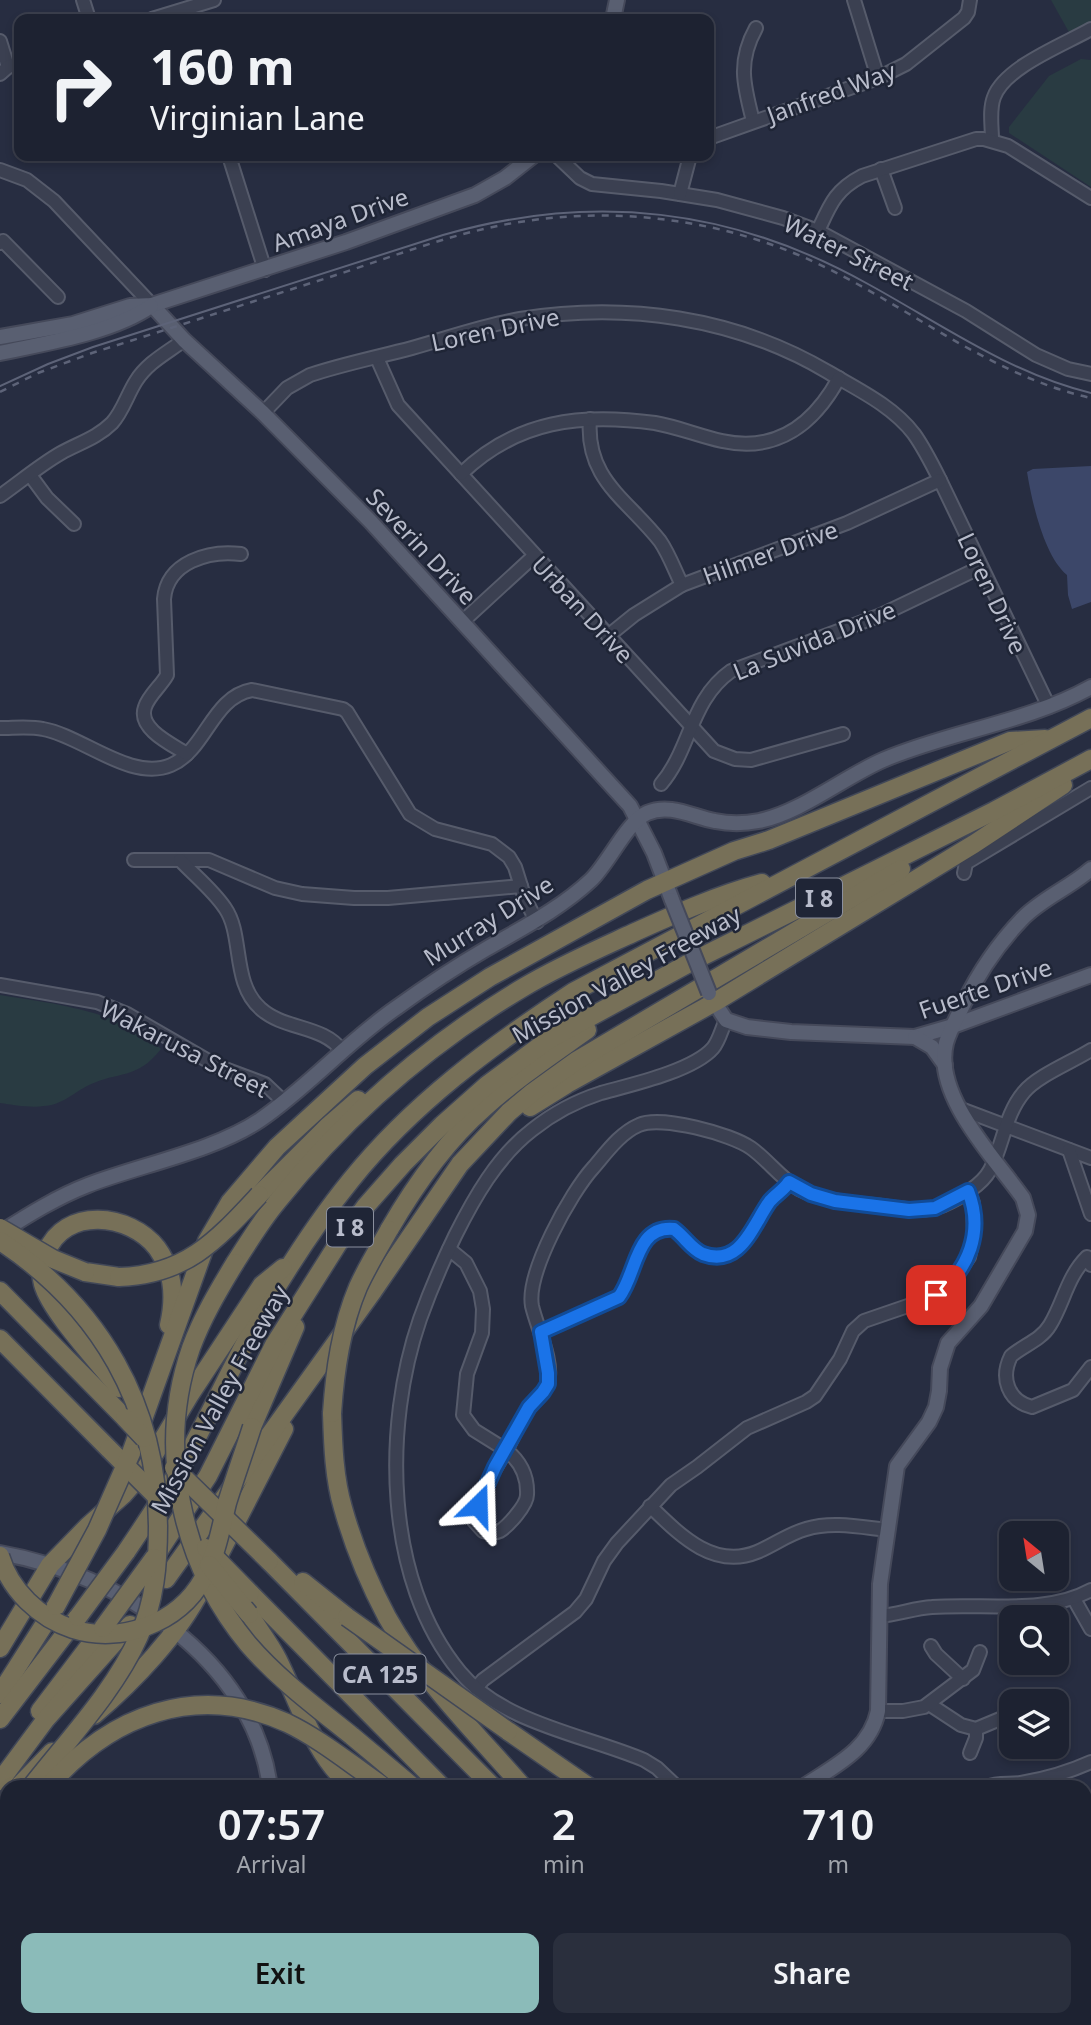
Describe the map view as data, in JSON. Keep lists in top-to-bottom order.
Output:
{
  "streets": {
    "highway": ["I 8", "Mission Valley Freeway", "CA 125"],
    "main road": [
      "Amaya Drive",
      "Severin Drive",
      "Murray Drive",
      "Fuerte Drive"
    ],
    "street": [
      "Janfred Way",
      "Water Street",
      "Loren Drive",
      "Hilmer Drive",
      "Urban Drive",
      "La Suvida Drive",
      "Wakarusa Street"
    ]
  },
  "crossings": [
    ["Amaya Drive", "Severin Drive"],
    ["Loren Drive", "Severin Drive"],
    ["Loren Drive", "Hilmer Drive"],
    ["Loren Drive", "Urban Drive"],
    ["Loren Drive", "La Suvida Drive"],
    ["Severin Drive", "Murray Drive"],
    ["Severin Drive", "Fuerte Drive"],
    ["Hilmer Drive", "Urban Drive"],
    ["Urban Drive", "La Suvida Drive"],
    ["Murray Drive", "Wakarusa Street"]
  ],
  "north": "top left",
  "page": {
    "turn": ["160 m", "Virginian Lane"],
    "eta": [
      "07:57",
      "Arrival",
      "2",
      "min",
      "710",
      "m"
    ],
    "buttons": ["Exit", "Share"]
  }
}
